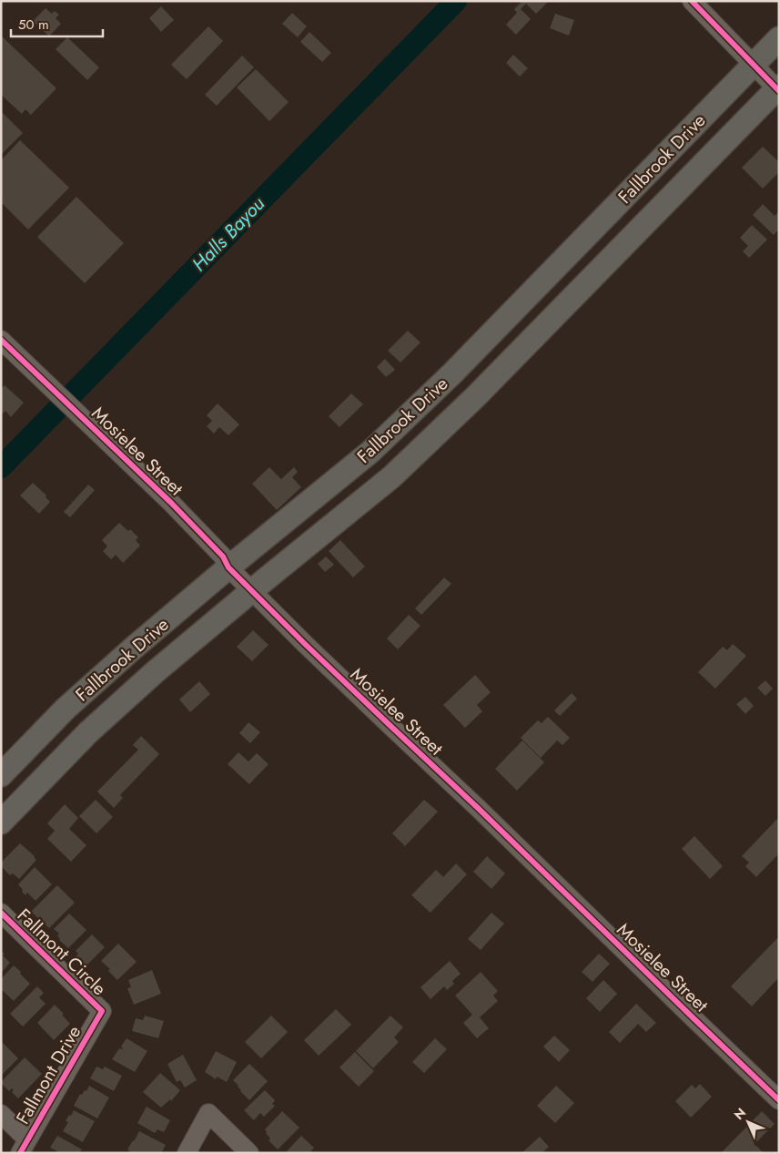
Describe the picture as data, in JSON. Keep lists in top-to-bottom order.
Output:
{
  "streets": {
    "main road": ["Fallbrook Drive"],
    "street": ["Mosielee Street", "Fallmont Circle", "Fallmont Drive"]
  },
  "crossings": [
    ["Fallbrook Drive", "Mosielee Street"],
    ["Fallmont Circle", "Fallmont Drive"]
  ],
  "water": ["Halls Bayou"],
  "scale_bar": "50 m",
  "north": "top left"
}
